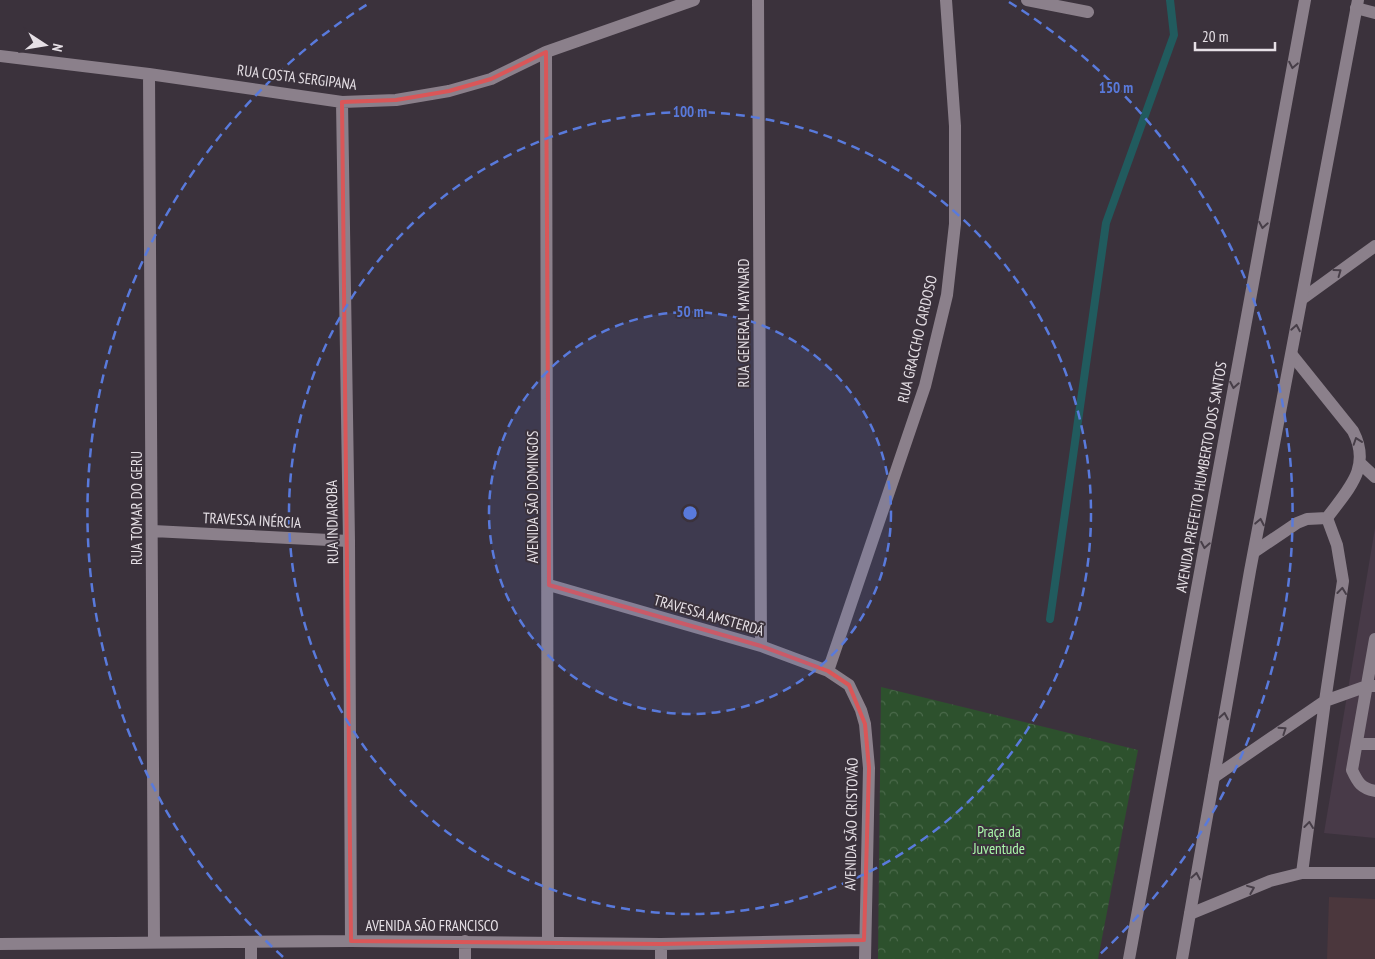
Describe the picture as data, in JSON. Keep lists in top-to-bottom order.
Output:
{
  "streets": {
    "street": [
      "RUA COSTA SERGIPANA",
      "RUA GENERAL MAYNARD",
      "RUA GRACCHO CARDOSO",
      "AVENIDA PREFEITO HUMBERTO DOS SANTOS",
      "AVENIDA SÃO DOMINGOS",
      "RUA TOMAR DO GERU",
      "TRAVESSA INÉRCIA",
      "RUA INDIAROBA",
      "TRAVESSA AMSTERDÃ",
      "AVENIDA SÃO CRISTOVÃO",
      "AVENIDA SÃO FRANCISCO"
    ]
  },
  "crossings": [
    ["RUA COSTA SERGIPANA", "AVENIDA SÃO DOMINGOS"],
    ["RUA COSTA SERGIPANA", "RUA TOMAR DO GERU"],
    ["RUA COSTA SERGIPANA", "RUA INDIAROBA"],
    ["RUA GENERAL MAYNARD", "TRAVESSA AMSTERDÃ"],
    ["RUA GRACCHO CARDOSO", "TRAVESSA AMSTERDÃ"],
    ["AVENIDA SÃO DOMINGOS", "TRAVESSA AMSTERDÃ"],
    ["AVENIDA SÃO DOMINGOS", "AVENIDA SÃO FRANCISCO"],
    ["RUA TOMAR DO GERU", "TRAVESSA INÉRCIA"],
    ["RUA TOMAR DO GERU", "AVENIDA SÃO FRANCISCO"],
    ["TRAVESSA INÉRCIA", "RUA INDIAROBA"],
    ["RUA INDIAROBA", "AVENIDA SÃO FRANCISCO"],
    ["TRAVESSA AMSTERDÃ", "AVENIDA SÃO CRISTOVÃO"],
    ["AVENIDA SÃO CRISTOVÃO", "AVENIDA SÃO FRANCISCO"]
  ],
  "parks": ["Praça da Juventude"],
  "scale_bar": "20 m",
  "north": "right",
  "rings": ["150 m", "100 m", "50 m"]
}
